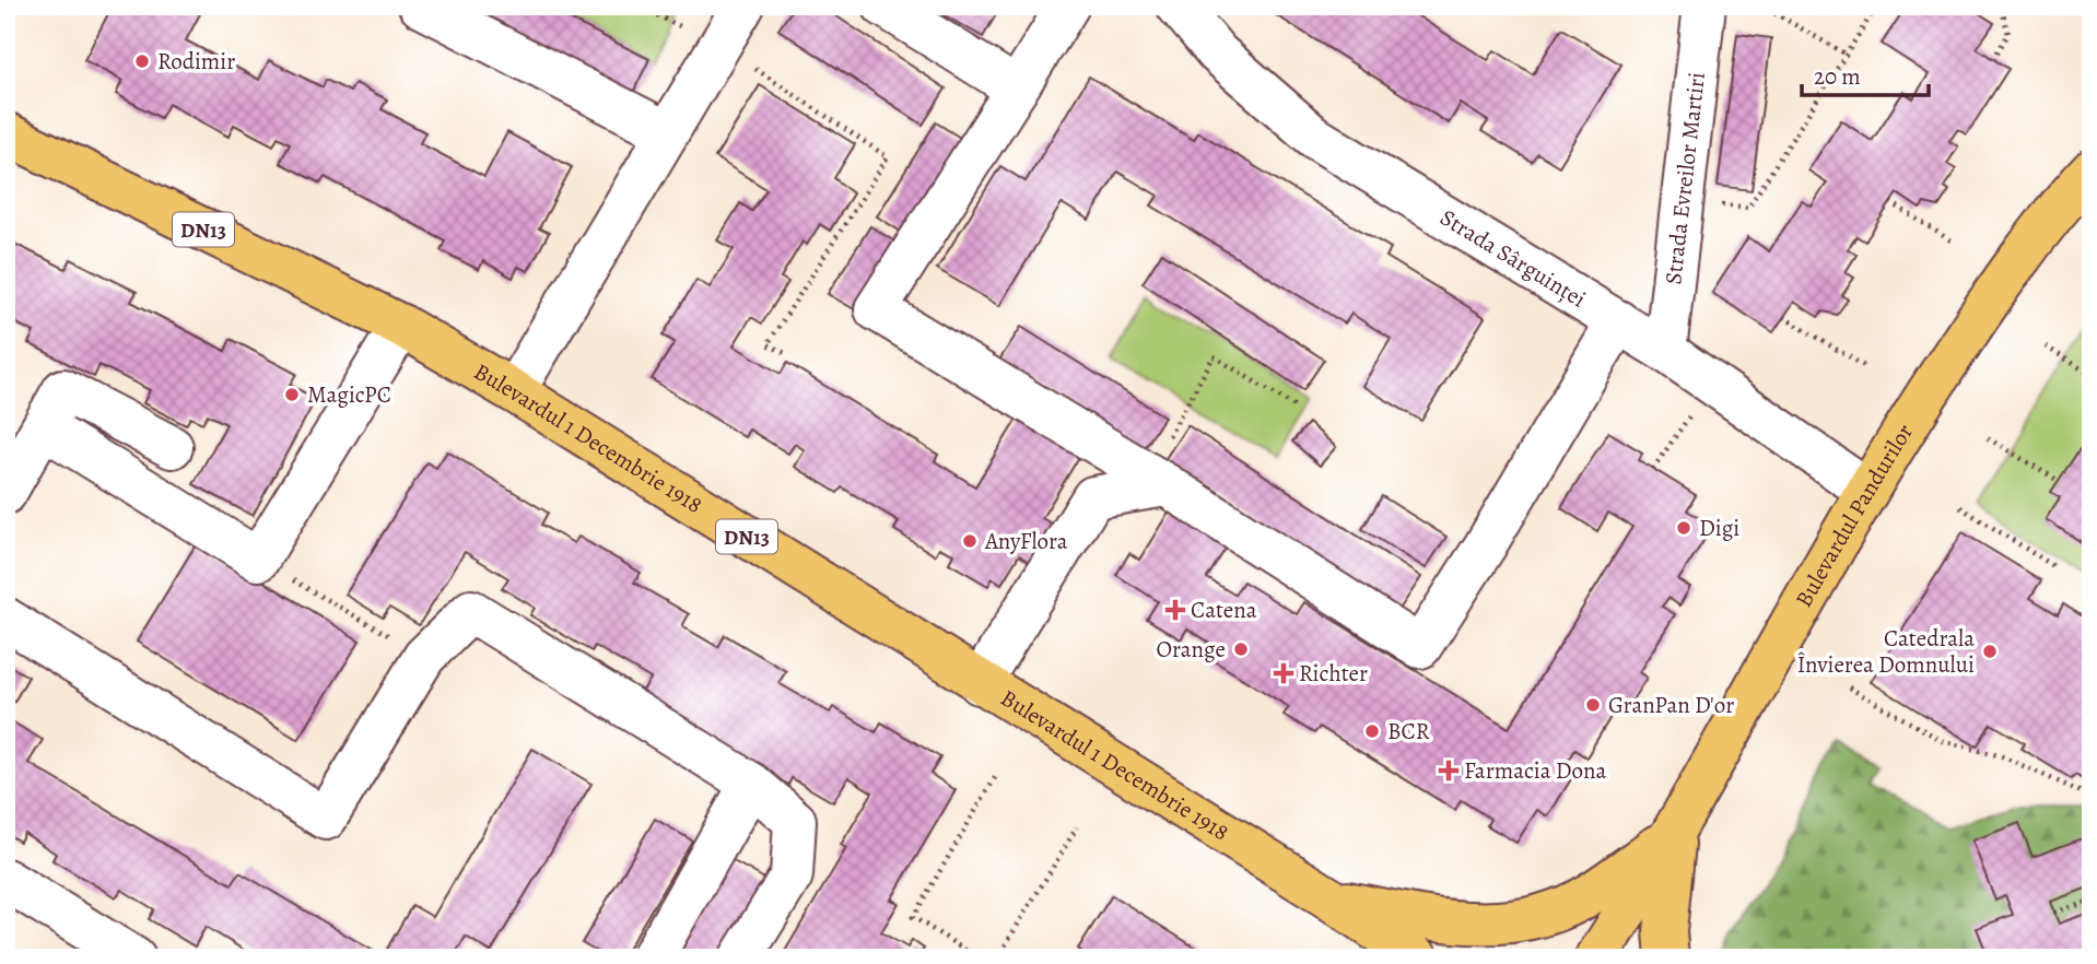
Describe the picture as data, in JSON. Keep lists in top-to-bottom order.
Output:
{
  "streets": {
    "main road": ["DN13", "Bulevardul 1 Decembrie 1918", "Bulevardul Pandurilor"],
    "street": ["Strada Evreilor Martiri", "Strada Sârguinței"]
  },
  "crossings": [
    ["Strada Evreilor Martiri", "Strada Sârguinței"],
    ["Strada Sârguinței", "Bulevardul Pandurilor"]
  ],
  "places": {
    "other": [
      "Rodimir",
      "MagicPC",
      "Digi",
      "AnyFlora",
      "Orange",
      "Catedrala Învierea Domnului",
      "GranPan D'or",
      "BCR"
    ],
    "health": ["Catena", "Richter", "Farmacia Dona"]
  },
  "scale_bar": "20 m"
}
